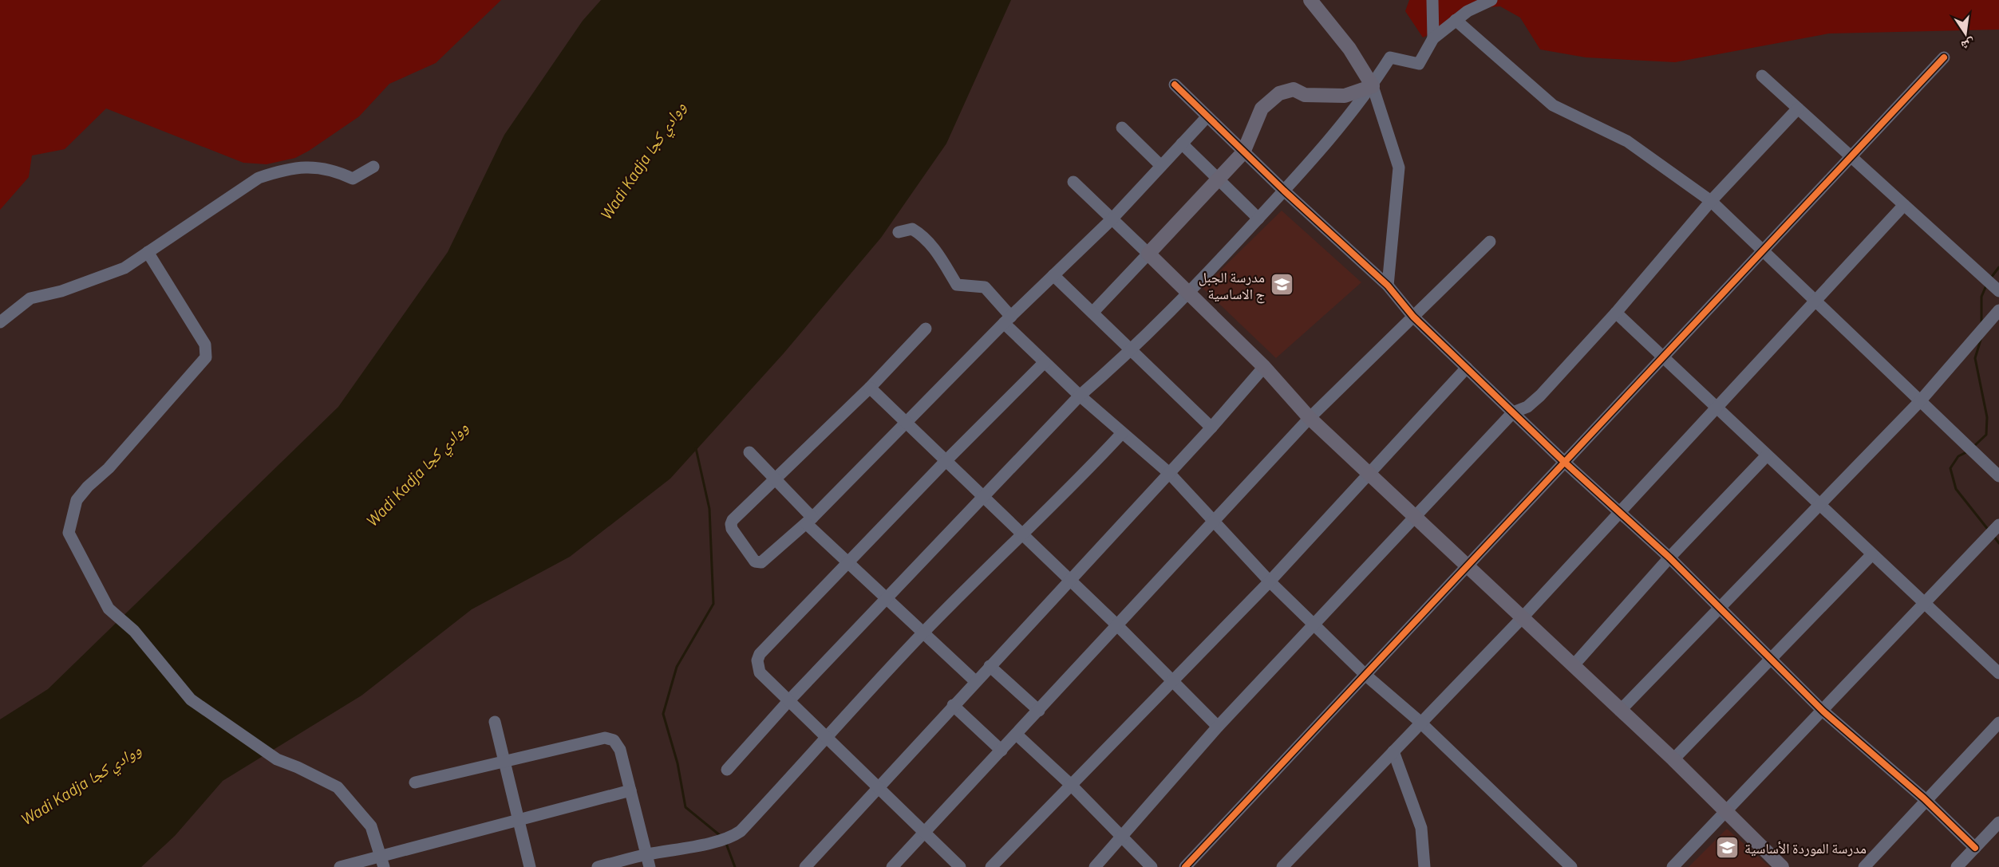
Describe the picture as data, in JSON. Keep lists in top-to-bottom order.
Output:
{
  "water": ["Wadi Kadja ووادي كجا"],
  "places": {
    "school or university": ["مدرسة الجبل ج الاساسية", "مدرسة الموردة الأساسية"]
  },
  "north": "bottom"
}
